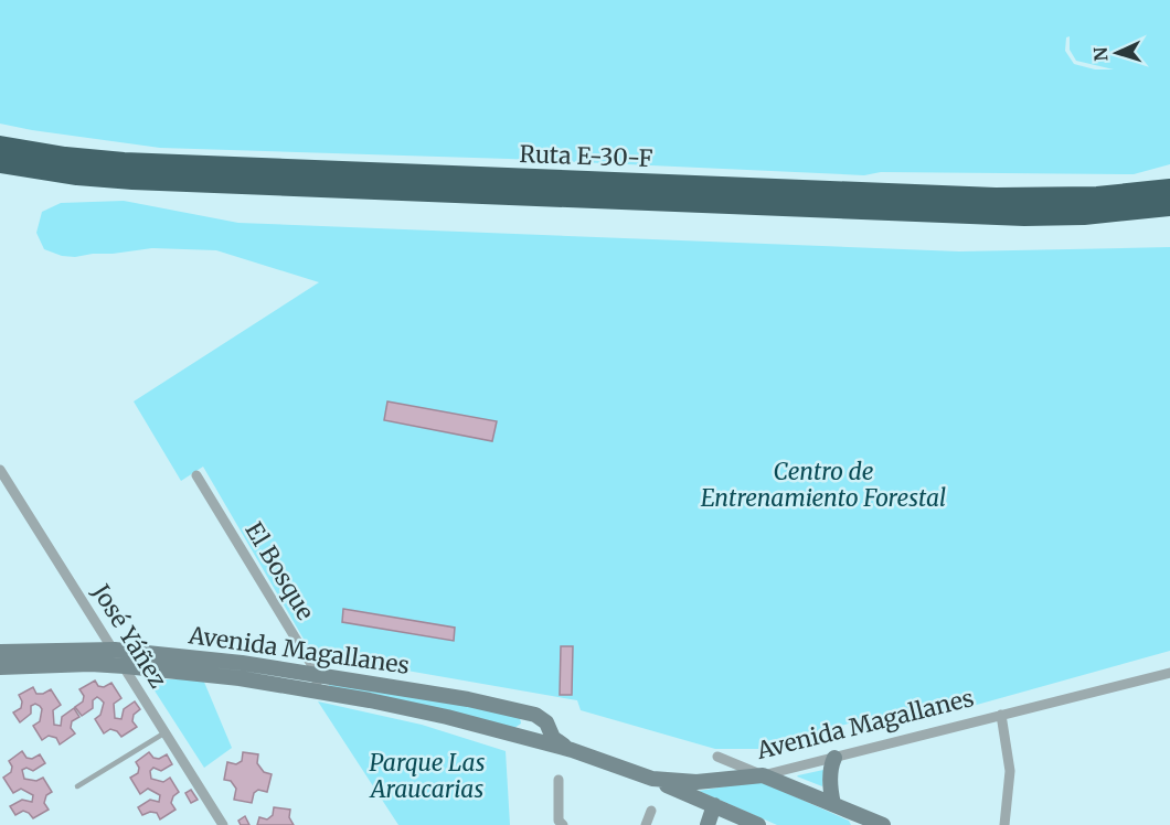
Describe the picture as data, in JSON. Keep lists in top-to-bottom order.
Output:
{
  "streets": {
    "highway": ["Ruta E-30-F"],
    "main road": ["Avenida Magallanes"],
    "street": ["El Bosque", "José Yáñez"]
  },
  "crossings": [
    ["El Bosque", "Avenida Magallanes"],
    ["José Yáñez", "Avenida Magallanes"]
  ],
  "parks": ["Centro de Entrenamiento Forestal", "Parque Las Araucarias"],
  "north": "left"
}
